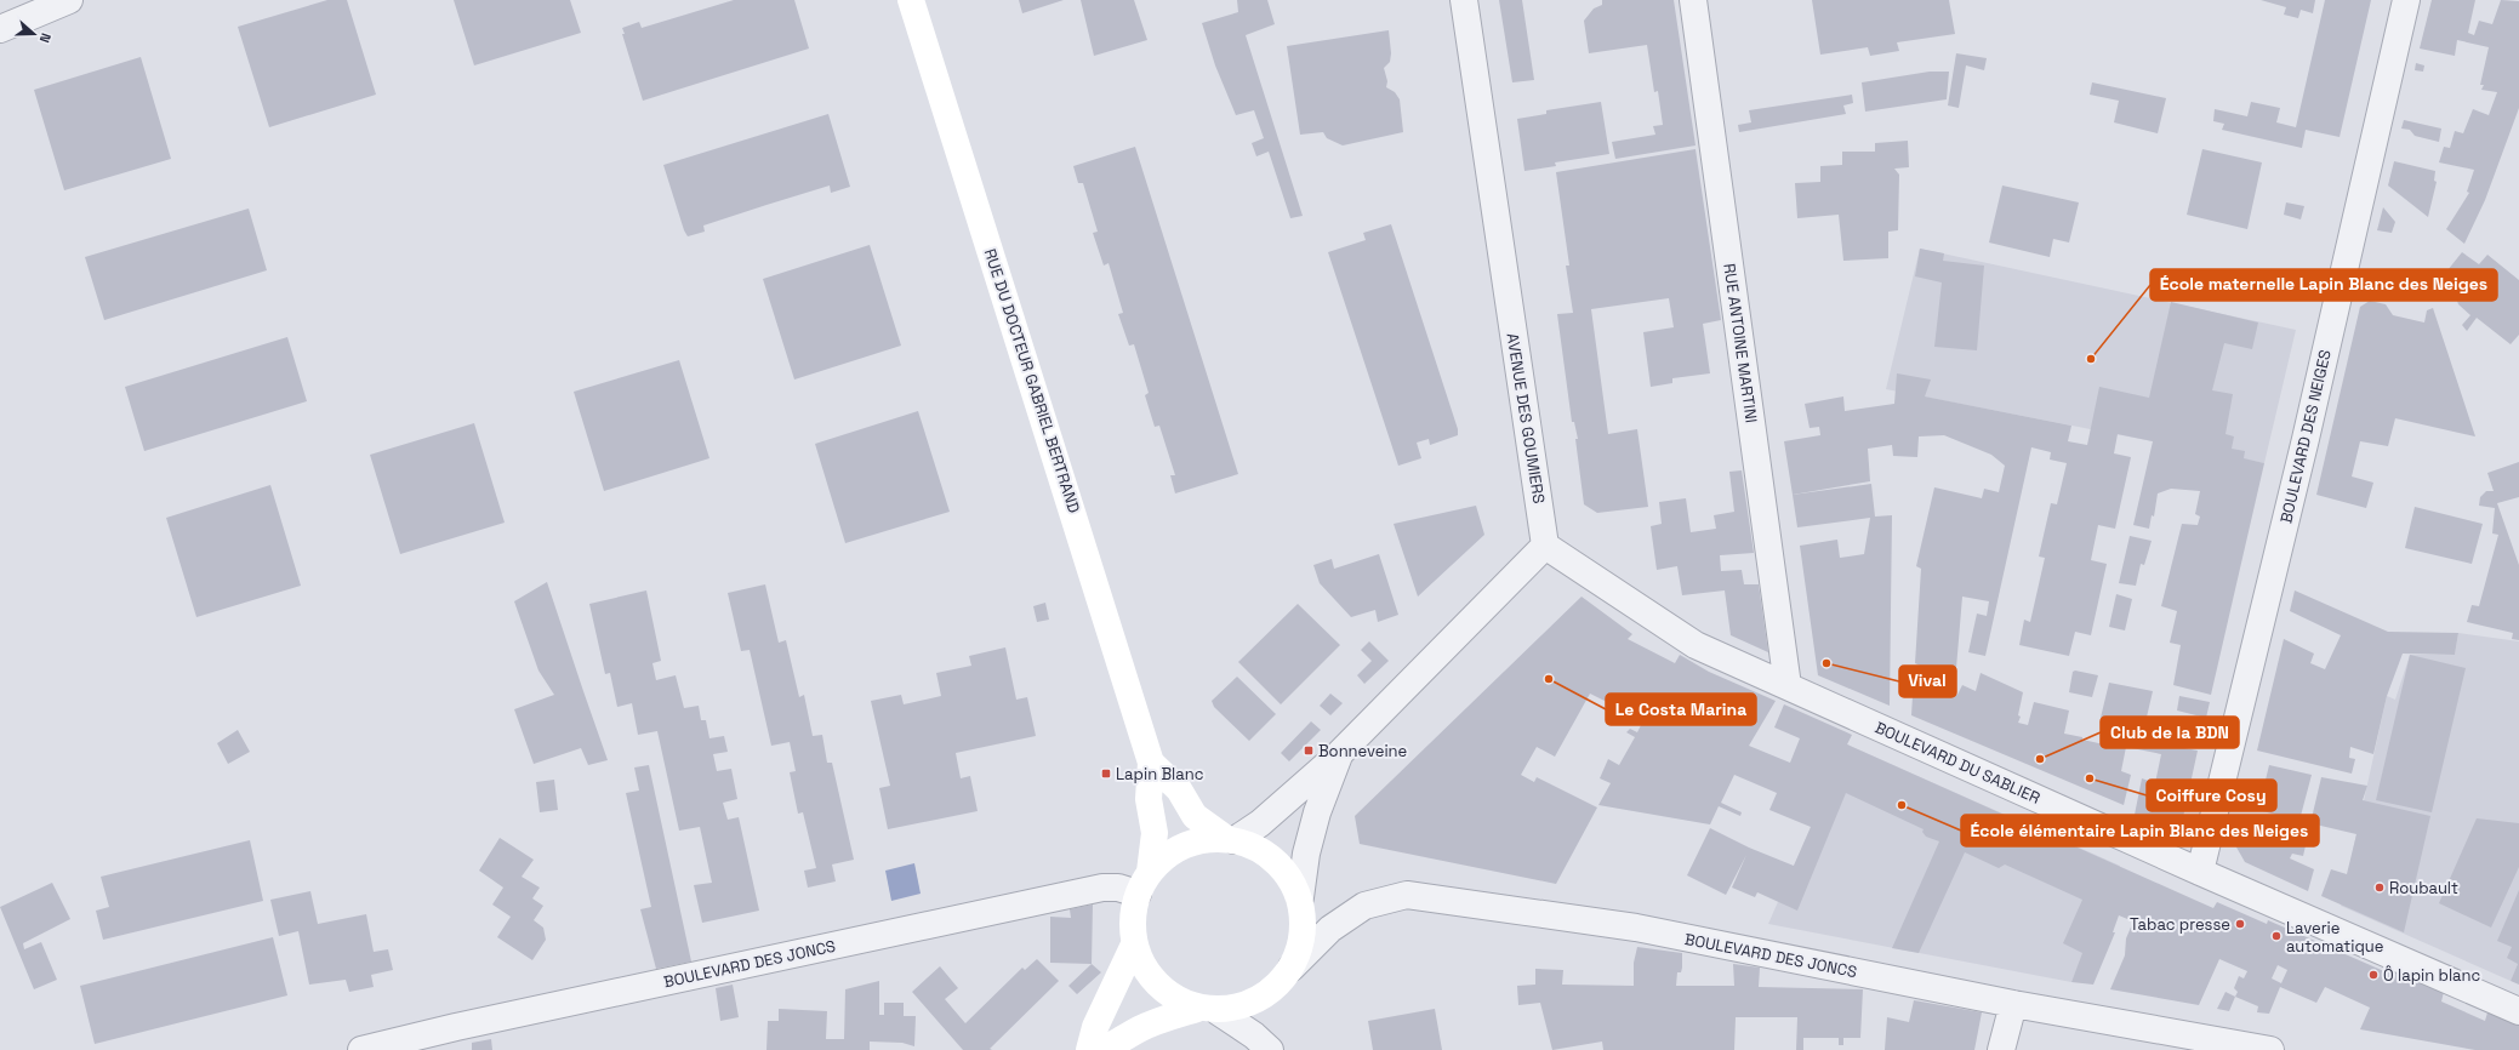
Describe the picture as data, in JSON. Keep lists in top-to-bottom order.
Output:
{
  "streets": {
    "street": [
      "RUE ANTOINE MARTINI",
      "RUE DU DOCTEUR GABRIEL BERTRAND",
      "AVENUE DES GOUMIERS",
      "BOULEVARD DES NEIGES",
      "BOULEVARD DU SABLIER",
      "BOULEVARD DES JONCS"
    ]
  },
  "crossings": [
    ["RUE ANTOINE MARTINI", "BOULEVARD DU SABLIER"],
    ["RUE DU DOCTEUR GABRIEL BERTRAND", "BOULEVARD DES JONCS"],
    ["AVENUE DES GOUMIERS", "BOULEVARD DU SABLIER"],
    ["BOULEVARD DES NEIGES", "BOULEVARD DU SABLIER"]
  ],
  "places": {
    "other": [
      "École maternelle Lapin Blanc des Neiges",
      "Vival",
      "Le Costa Marina",
      "Club de la BDN",
      "Coiffure Cosy",
      "École élémentaire Lapin Blanc des Neiges",
      "Roubault",
      "Tabac presse",
      "Laverie automatique",
      "Ô lapin blanc"
    ],
    "transit": ["Bonneveine", "Lapin Blanc"]
  },
  "north": "right"
}
